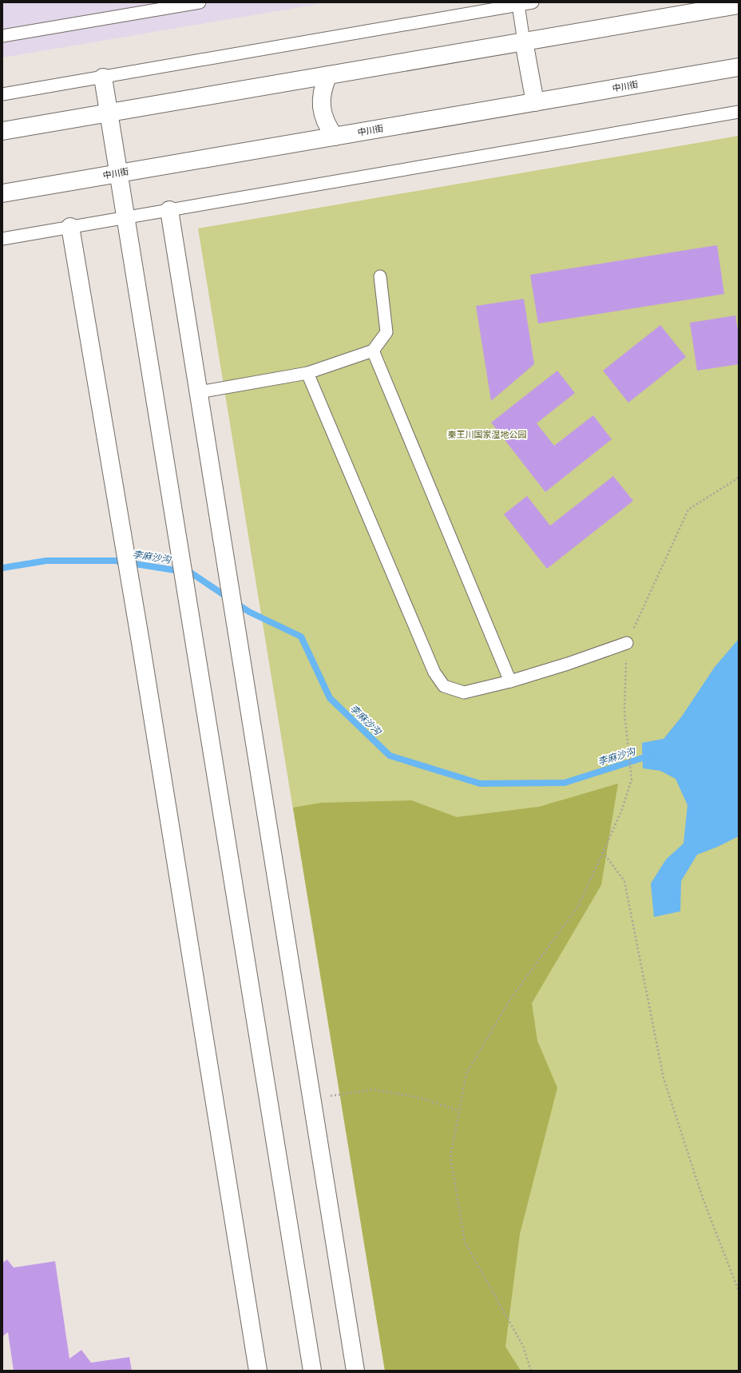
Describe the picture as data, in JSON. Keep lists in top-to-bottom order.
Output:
{
  "streets": {
    "street": ["中川街"]
  },
  "water": ["李麻沙沟"],
  "parks": ["秦王川国家湿地公园"]
}
